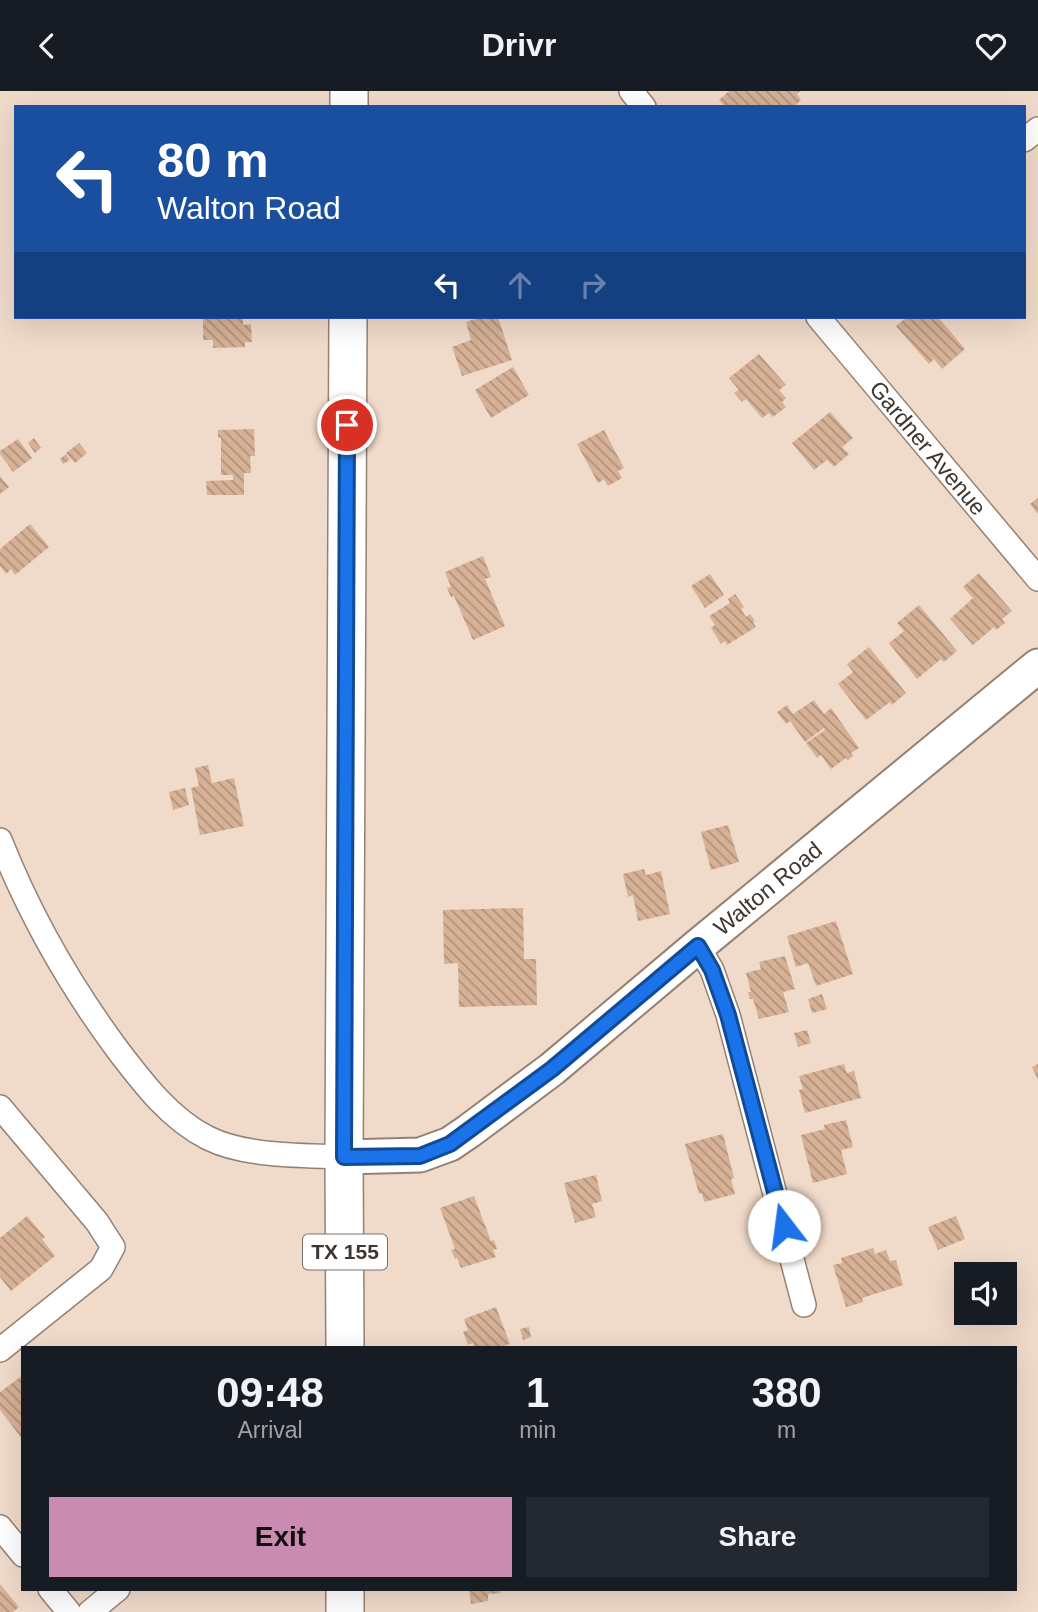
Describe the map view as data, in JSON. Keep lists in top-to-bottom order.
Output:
{
  "streets": {
    "main road": ["TX 155"],
    "street": ["Gardner Avenue", "Walton Road"]
  },
  "crossings": [
    ["Walton Road", "TX 155"]
  ],
  "page": {
    "header": "Drivr",
    "turn": ["80 m", "Walton Road"],
    "eta": [
      "09:48",
      "Arrival",
      "1",
      "min",
      "380",
      "m"
    ],
    "buttons": ["Exit", "Share"]
  }
}
